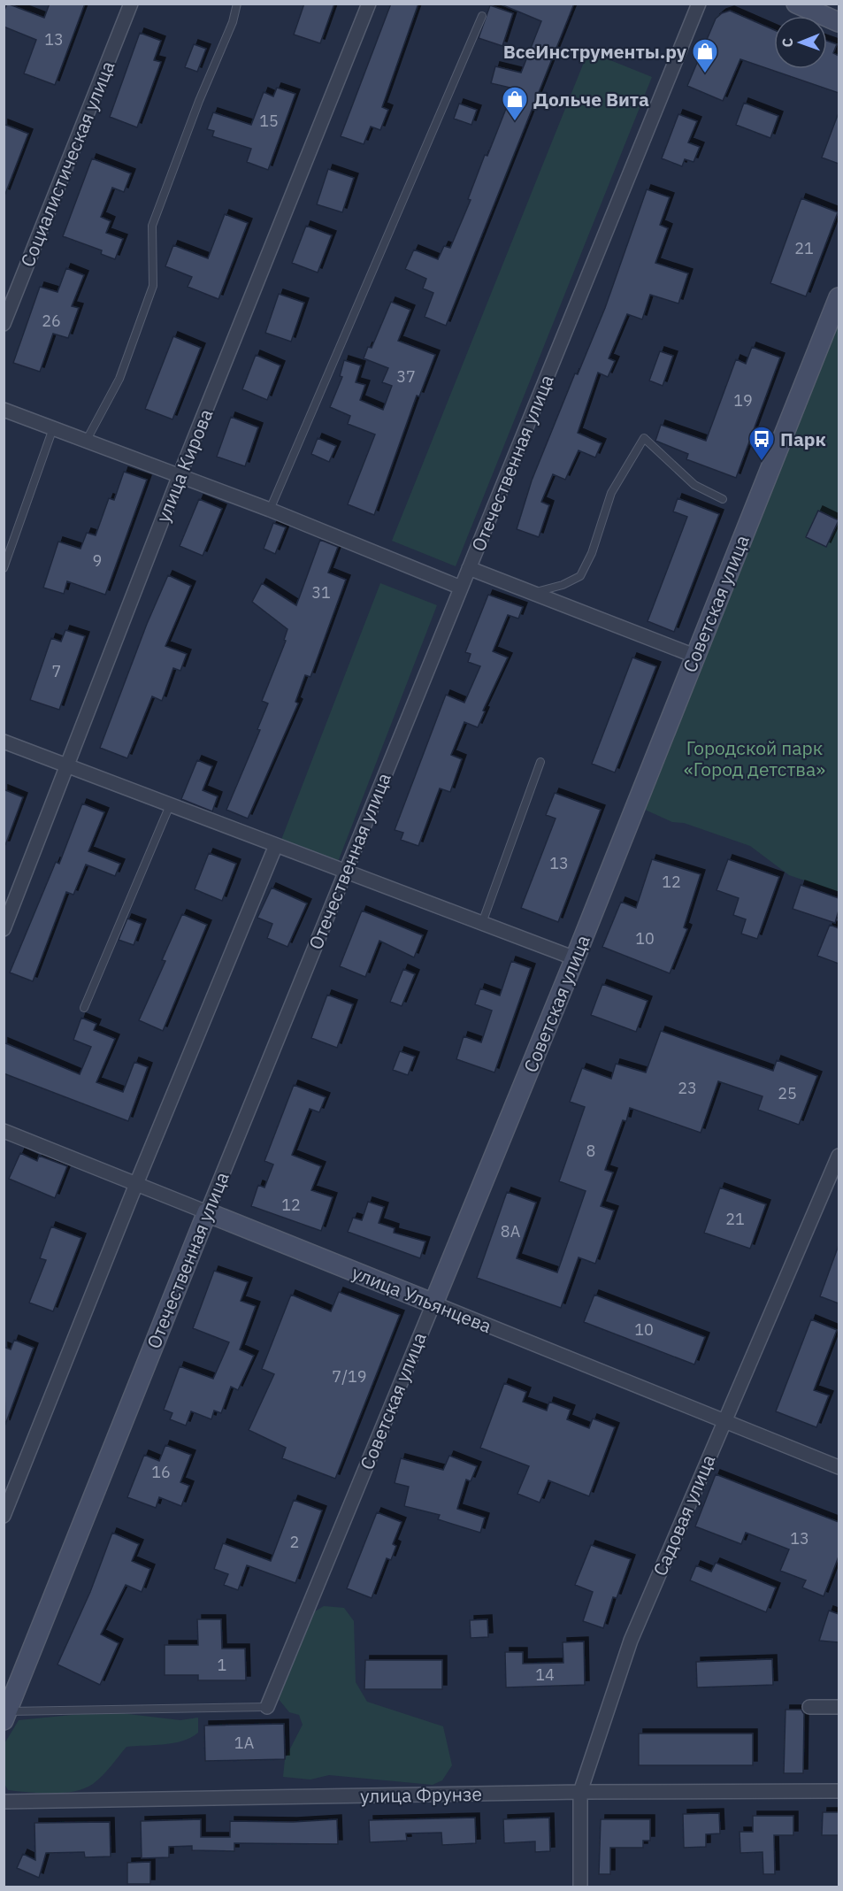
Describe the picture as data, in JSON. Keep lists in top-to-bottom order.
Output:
{
  "streets": {
    "street": [
      "Социалистическая улица",
      "Отечественная улица",
      "улица Кирова",
      "Советская улица",
      "улица Ульянцева",
      "Садовая улица",
      "улица Фрунзе"
    ]
  },
  "crossings": [
    ["Отечественная улица", "улица Ульянцева"],
    ["Советская улица", "улица Ульянцева"],
    ["улица Ульянцева", "Садовая улица"],
    ["Садовая улица", "улица Фрунзе"]
  ],
  "parks": ["Городской парк «Город детства»"],
  "places": {
    "shop": ["ВсеИнструменты.ру", "Дольче Вита"],
    "bus stop": ["Парк"]
  },
  "house_numbers": [
    "13",
    "15",
    "21",
    "26",
    "37",
    "19",
    "9",
    "31",
    "7",
    "13",
    "12",
    "10",
    "23",
    "25",
    "8",
    "12",
    "21",
    "8А",
    "10",
    "7/19",
    "16",
    "13",
    "2",
    "1",
    "14",
    "1А"
  ],
  "north": "left"
}
